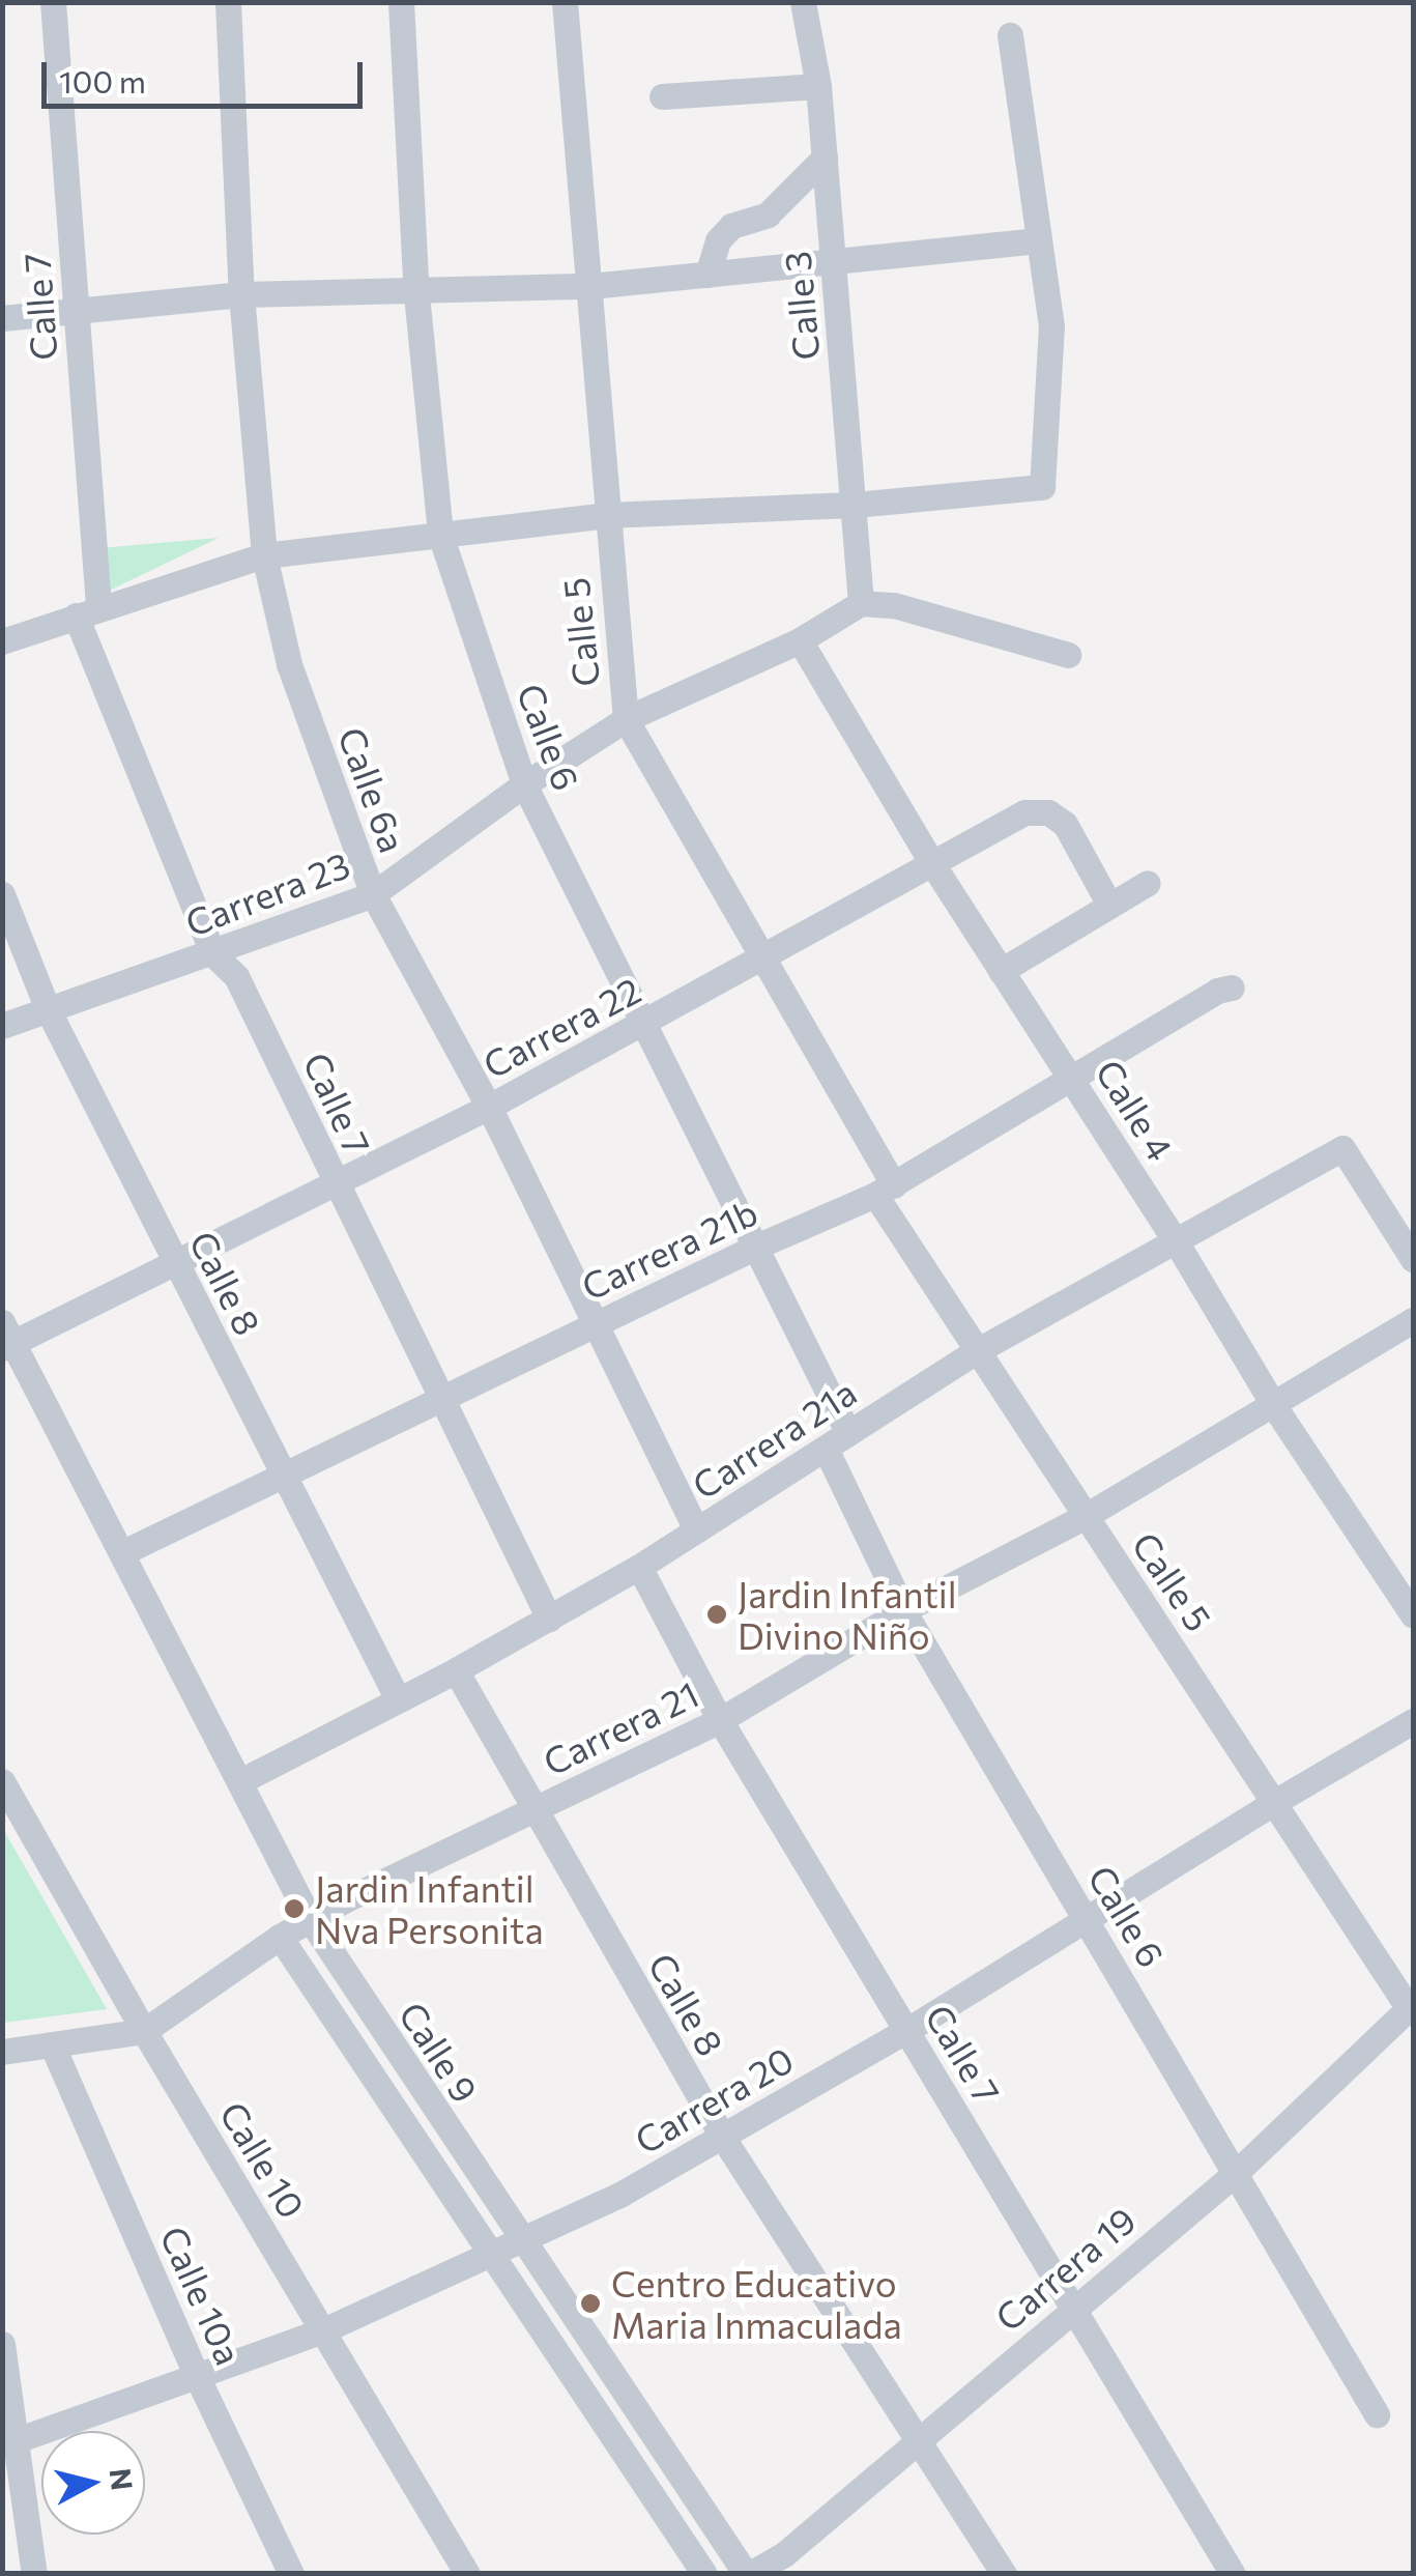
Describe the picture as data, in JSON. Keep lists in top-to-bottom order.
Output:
{
  "streets": {
    "street": [
      "Calle 3",
      "Calle 7",
      "Calle 5",
      "Calle 6",
      "Calle 6a",
      "Carrera 23",
      "Carrera 22",
      "Calle 4",
      "Carrera 21b",
      "Calle 8",
      "Carrera 21a",
      "Carrera 21",
      "Calle 9",
      "Carrera 20",
      "Calle 10",
      "Carrera 19",
      "Calle 10a"
    ]
  },
  "crossings": [
    ["Calle 3", "Carrera 23"],
    ["Calle 7", "Carrera 23"],
    ["Calle 7", "Carrera 22"],
    ["Calle 7", "Carrera 21b"],
    ["Calle 7", "Carrera 21a"],
    ["Calle 7", "Carrera 21"],
    ["Calle 7", "Carrera 20"],
    ["Calle 7", "Carrera 19"],
    ["Calle 5", "Carrera 23"],
    ["Calle 5", "Carrera 22"],
    ["Calle 5", "Carrera 21b"],
    ["Calle 5", "Carrera 21a"],
    ["Calle 5", "Carrera 21"],
    ["Calle 5", "Carrera 20"],
    ["Calle 5", "Carrera 19"],
    ["Calle 6", "Carrera 23"],
    ["Calle 6", "Carrera 22"],
    ["Calle 6", "Carrera 21b"],
    ["Calle 6", "Carrera 21a"],
    ["Calle 6", "Carrera 21"],
    ["Calle 6", "Carrera 20"],
    ["Calle 6", "Carrera 19"],
    ["Calle 6a", "Carrera 23"],
    ["Calle 6a", "Carrera 22"],
    ["Calle 6a", "Carrera 21b"],
    ["Calle 6a", "Carrera 21a"],
    ["Carrera 23", "Calle 4"],
    ["Carrera 23", "Calle 8"],
    ["Carrera 22", "Calle 4"],
    ["Carrera 22", "Calle 8"],
    ["Carrera 22", "Calle 9"],
    ["Calle 4", "Carrera 21b"],
    ["Calle 4", "Carrera 21a"],
    ["Calle 4", "Carrera 21"],
    ["Carrera 21b", "Calle 8"],
    ["Carrera 21b", "Calle 9"],
    ["Calle 8", "Carrera 21a"],
    ["Calle 8", "Carrera 21"],
    ["Calle 8", "Carrera 20"],
    ["Calle 8", "Carrera 19"],
    ["Carrera 21a", "Calle 9"],
    ["Carrera 21", "Calle 9"],
    ["Carrera 21", "Calle 10"],
    ["Carrera 21", "Calle 10a"],
    ["Calle 9", "Carrera 20"],
    ["Calle 9", "Carrera 19"],
    ["Carrera 20", "Calle 10"],
    ["Carrera 20", "Calle 10a"]
  ],
  "places": ["Jardin Infantil Divino Niño", "Jardin Infantil Nva Personita", "Centro Educativo Maria Inmaculada"],
  "scale_bar": "100 m",
  "north": "right"
}
